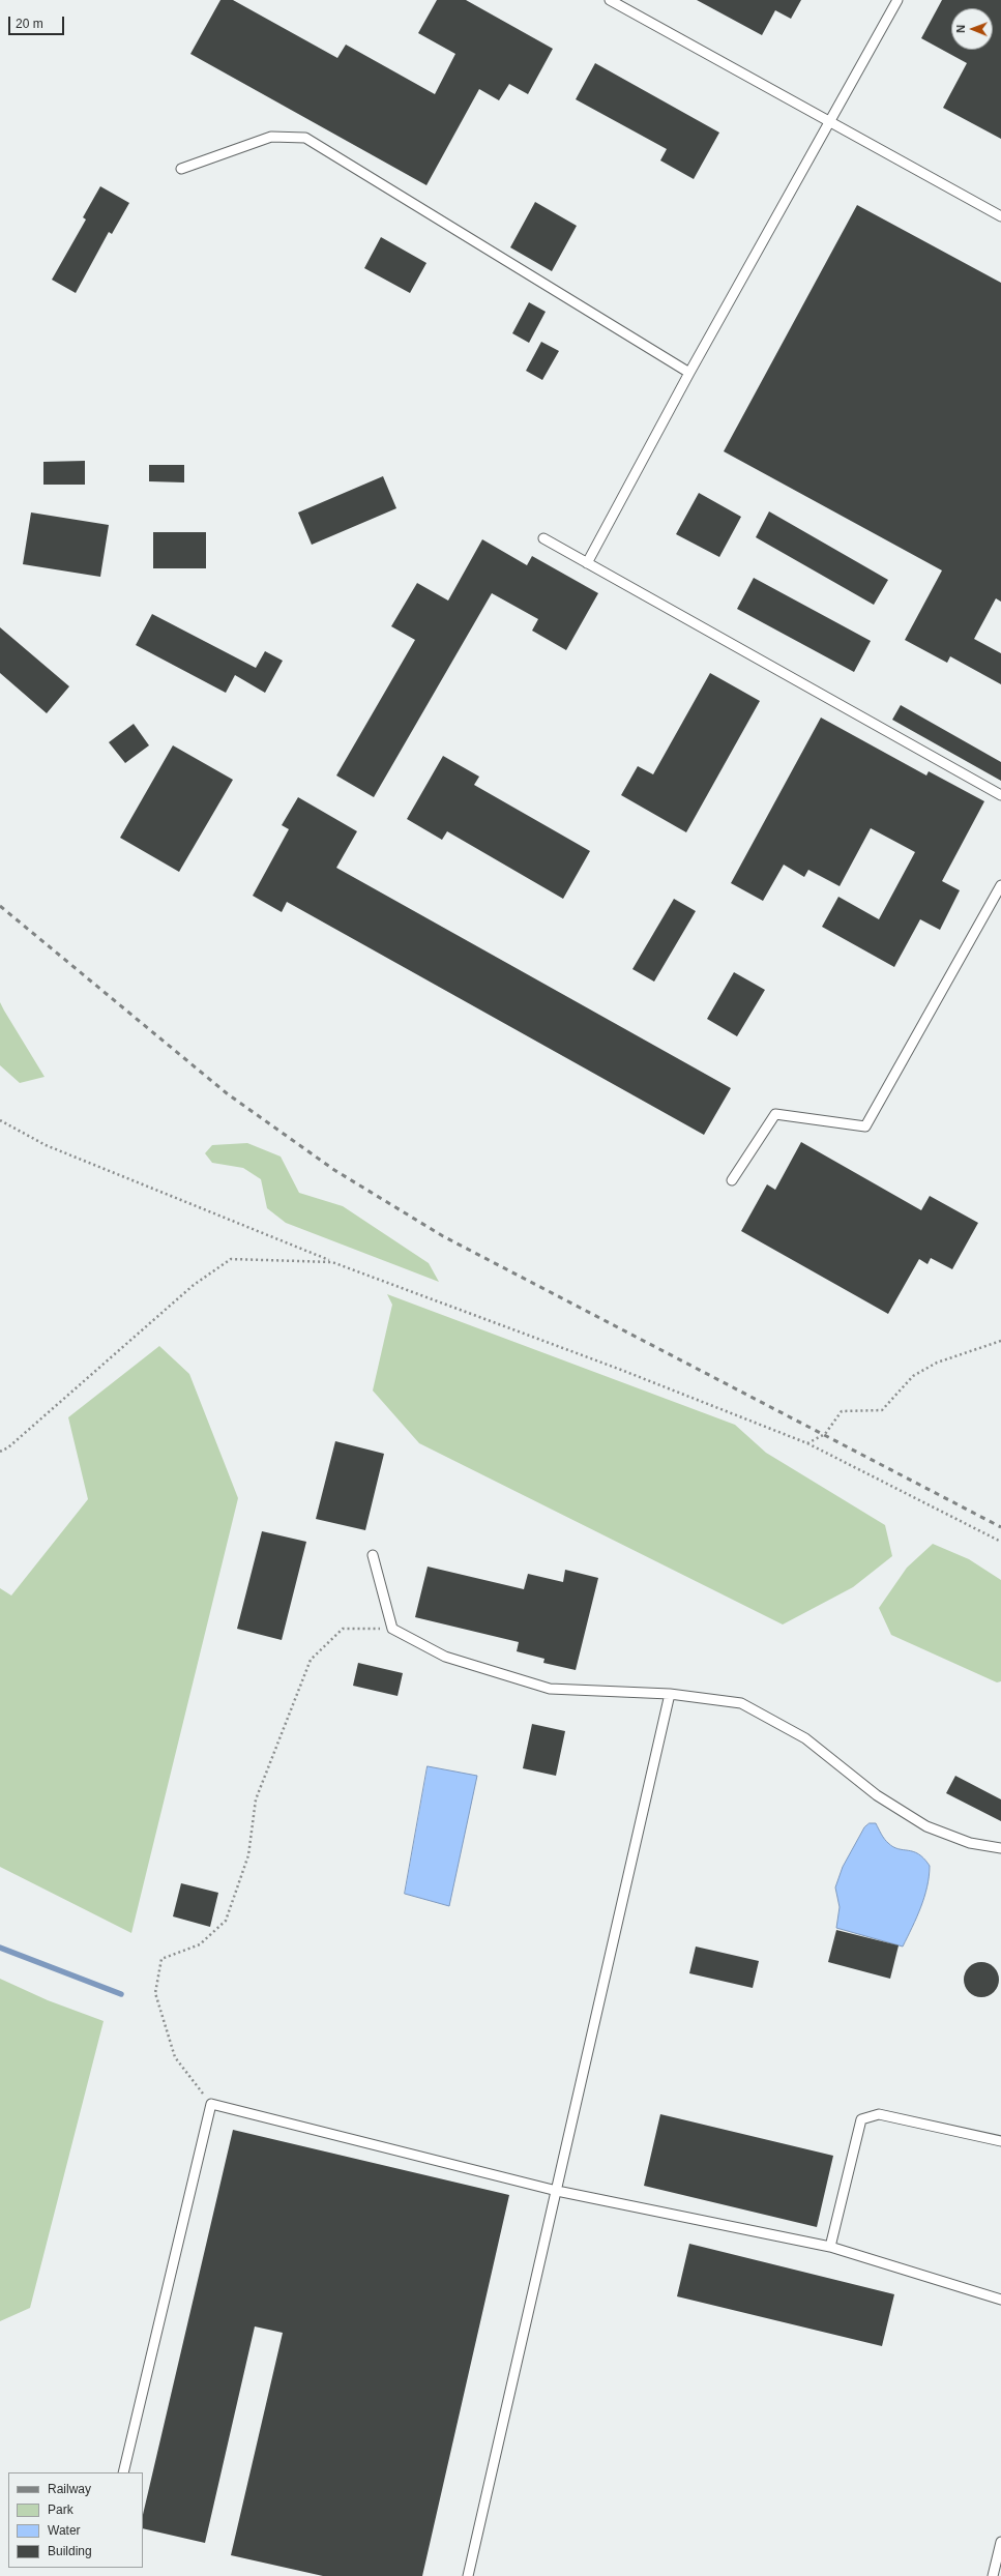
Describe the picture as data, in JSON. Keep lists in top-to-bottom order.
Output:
{
  "legend": [
    "Railway",
    "Park",
    "Water",
    "Building"
  ],
  "scale_bar": "20 m",
  "north": "left"
}
